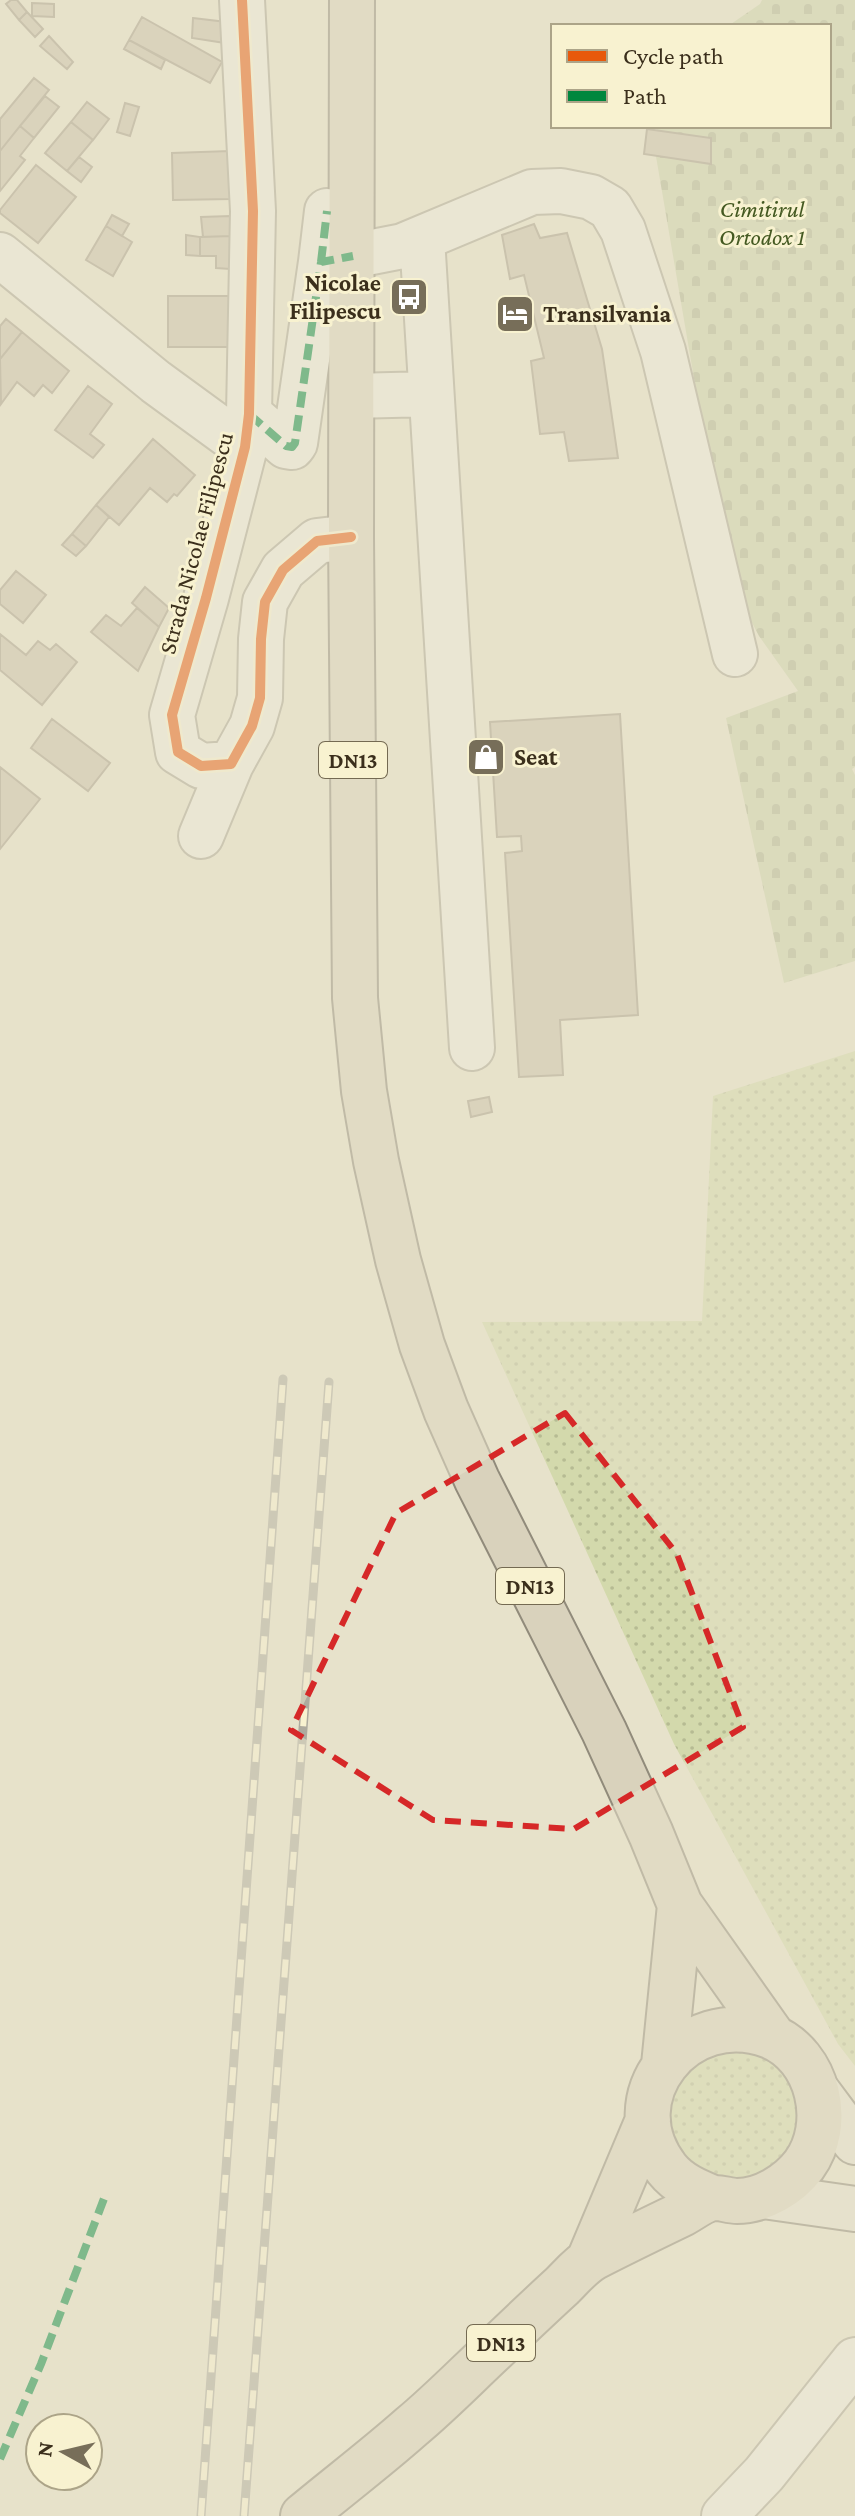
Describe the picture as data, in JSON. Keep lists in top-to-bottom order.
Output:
{
  "streets": {
    "highway": ["DN13"],
    "street": ["Strada Nicolae Filipescu"]
  },
  "parks": ["Cimitirul Ortodox 1"],
  "places": {
    "bus stop": ["Nicolae Filipescu"],
    "hotel": ["Transilvania"],
    "shop": ["Seat"]
  },
  "legend": ["Cycle path", "Path"],
  "north": "left"
}
